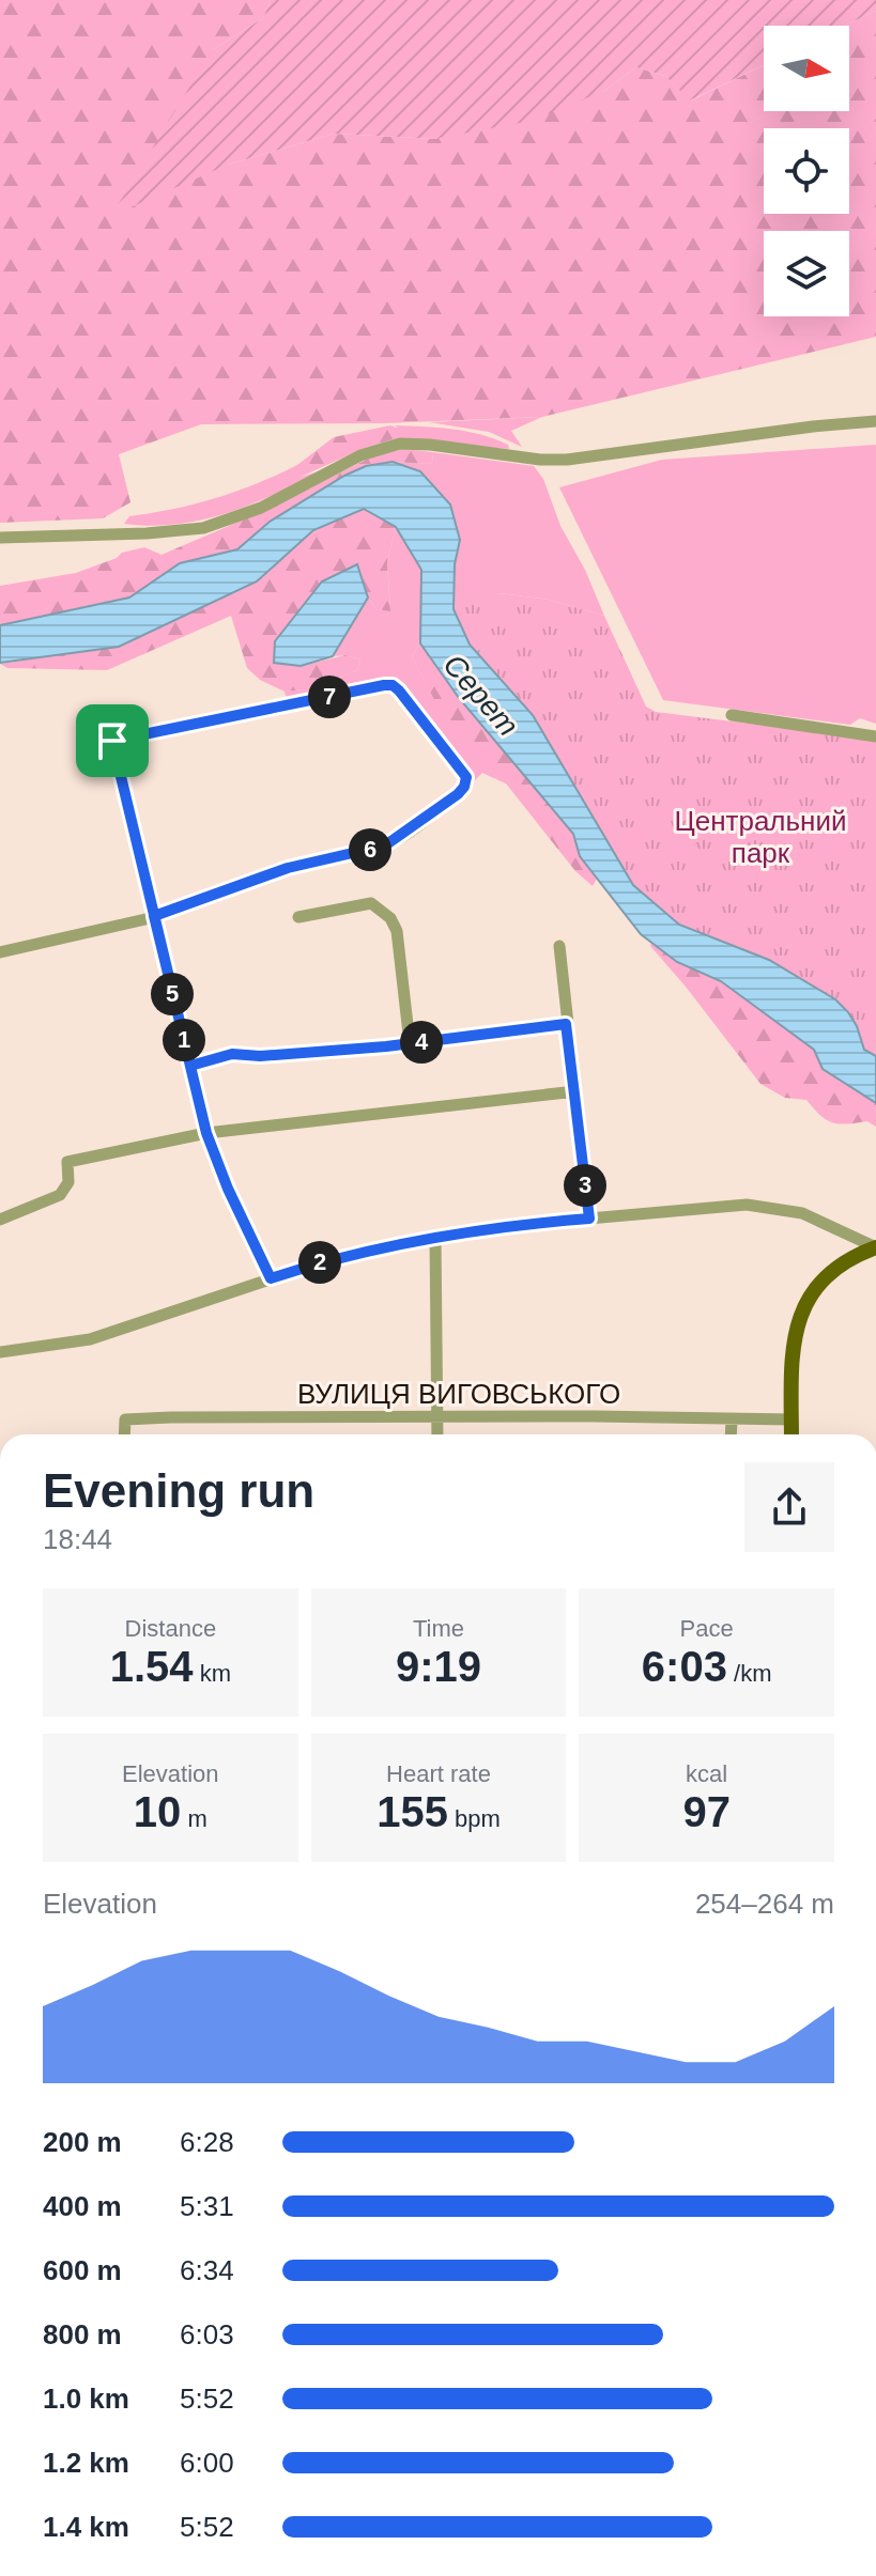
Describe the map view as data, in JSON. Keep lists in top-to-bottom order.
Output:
{
  "streets": {
    "street": ["ВУЛИЦЯ ВИГОВСЬКОГО"]
  },
  "water": ["Серет"],
  "parks": ["Центральний парк"],
  "north": "right",
  "page": {
    "pins": [
      "7",
      "6",
      "5",
      "1",
      "4",
      "3",
      "2"
    ],
    "heading": ["Evening run", "18:44"],
    "stats": [
      ["Distance", "1.54 km"],
      ["Time", "9:19"],
      ["Pace", "6:03 /km"],
      ["Elevation", "10 m"],
      ["Heart rate", "155 bpm"],
      ["kcal", "97"]
    ],
    "chart": ["Elevation", "254–264 m"],
    "list": [
      {
        "name": "200 m",
        "note": "6:28"
      },
      {
        "name": "400 m",
        "note": "5:31"
      },
      {
        "name": "600 m",
        "note": "6:34"
      },
      {
        "name": "800 m",
        "note": "6:03"
      },
      {
        "name": "1.0 km",
        "note": "5:52"
      },
      {
        "name": "1.2 km",
        "note": "6:00"
      },
      {
        "name": "1.4 km",
        "note": "5:52"
      }
    ]
  }
}
